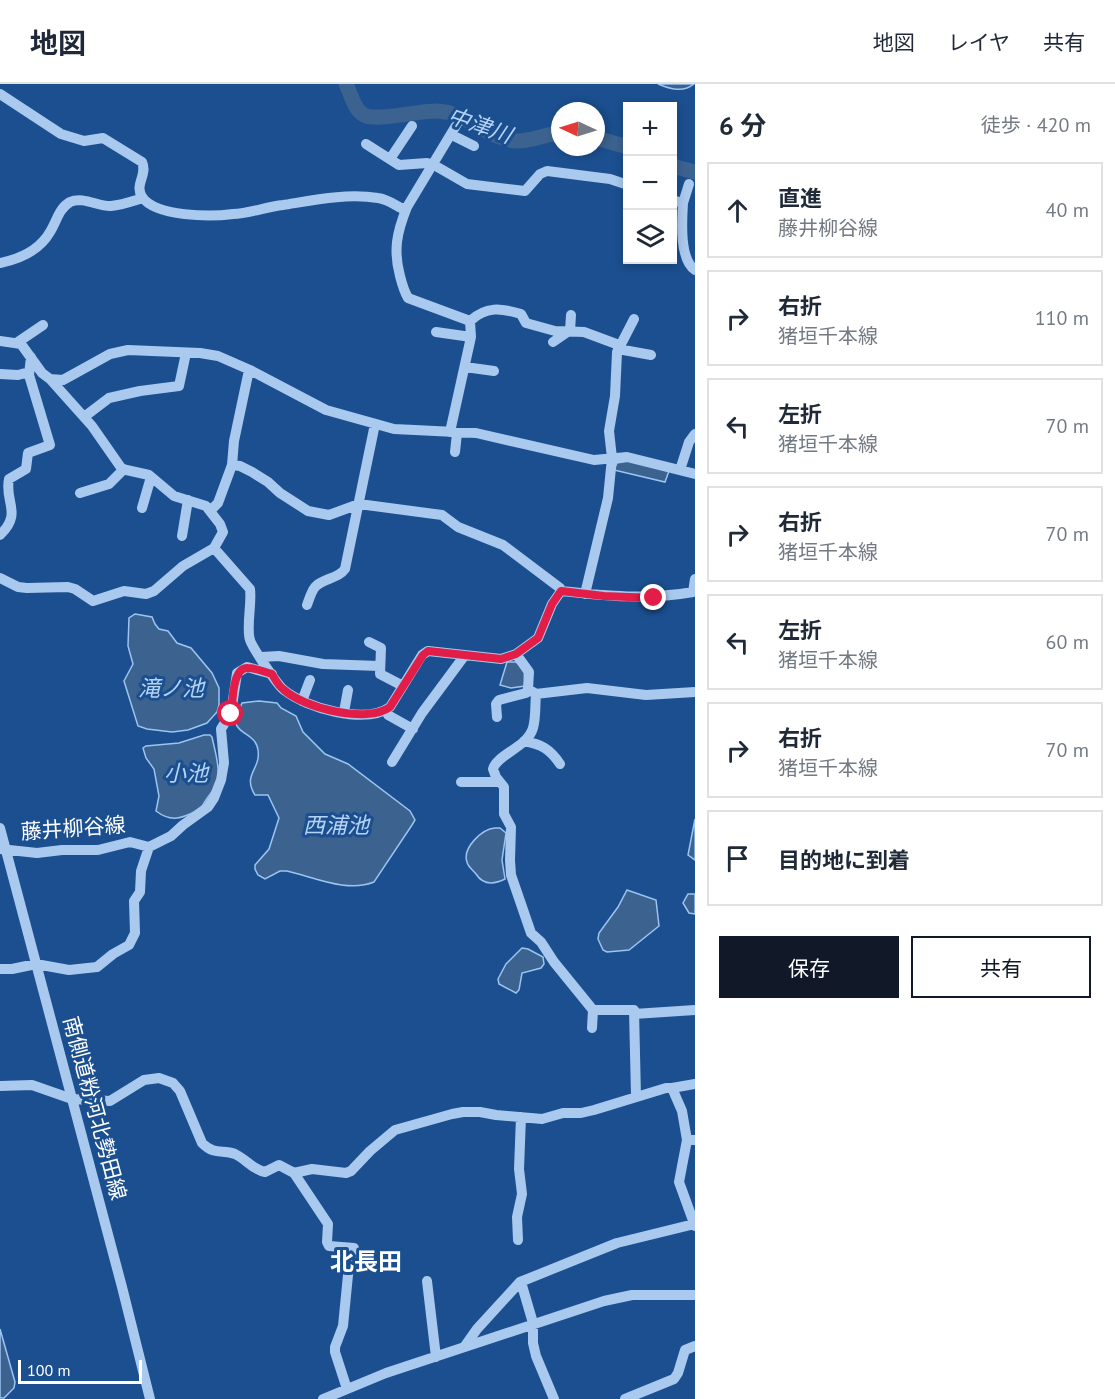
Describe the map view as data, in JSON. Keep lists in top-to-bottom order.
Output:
{
  "streets": {
    "street": ["藤井柳谷線", "南側道粉河北勢田線"]
  },
  "crossings": [
    ["藤井柳谷線", "南側道粉河北勢田線"]
  ],
  "districts": ["北長田"],
  "water": [
    "中津川",
    "滝ノ池",
    "小池",
    "西浦池"
  ],
  "scale_bar": "100 m",
  "north": "left",
  "page": {
    "header": "地図",
    "nav": ["地図", "レイヤ", "共有"],
    "heading": ["6 分", "徒歩 · 420 m"],
    "map_buttons": ["+", "−"],
    "list": [
      ["直進", "藤井柳谷線", "40 m"],
      ["右折", "猪垣千本線", "110 m"],
      ["左折", "猪垣千本線", "70 m"],
      ["右折", "猪垣千本線", "70 m"],
      ["左折", "猪垣千本線", "60 m"],
      ["右折", "猪垣千本線", "70 m"],
      "目的地に到着"
    ],
    "buttons": ["保存", "共有"],
    "scale": "100 m"
  }
}
